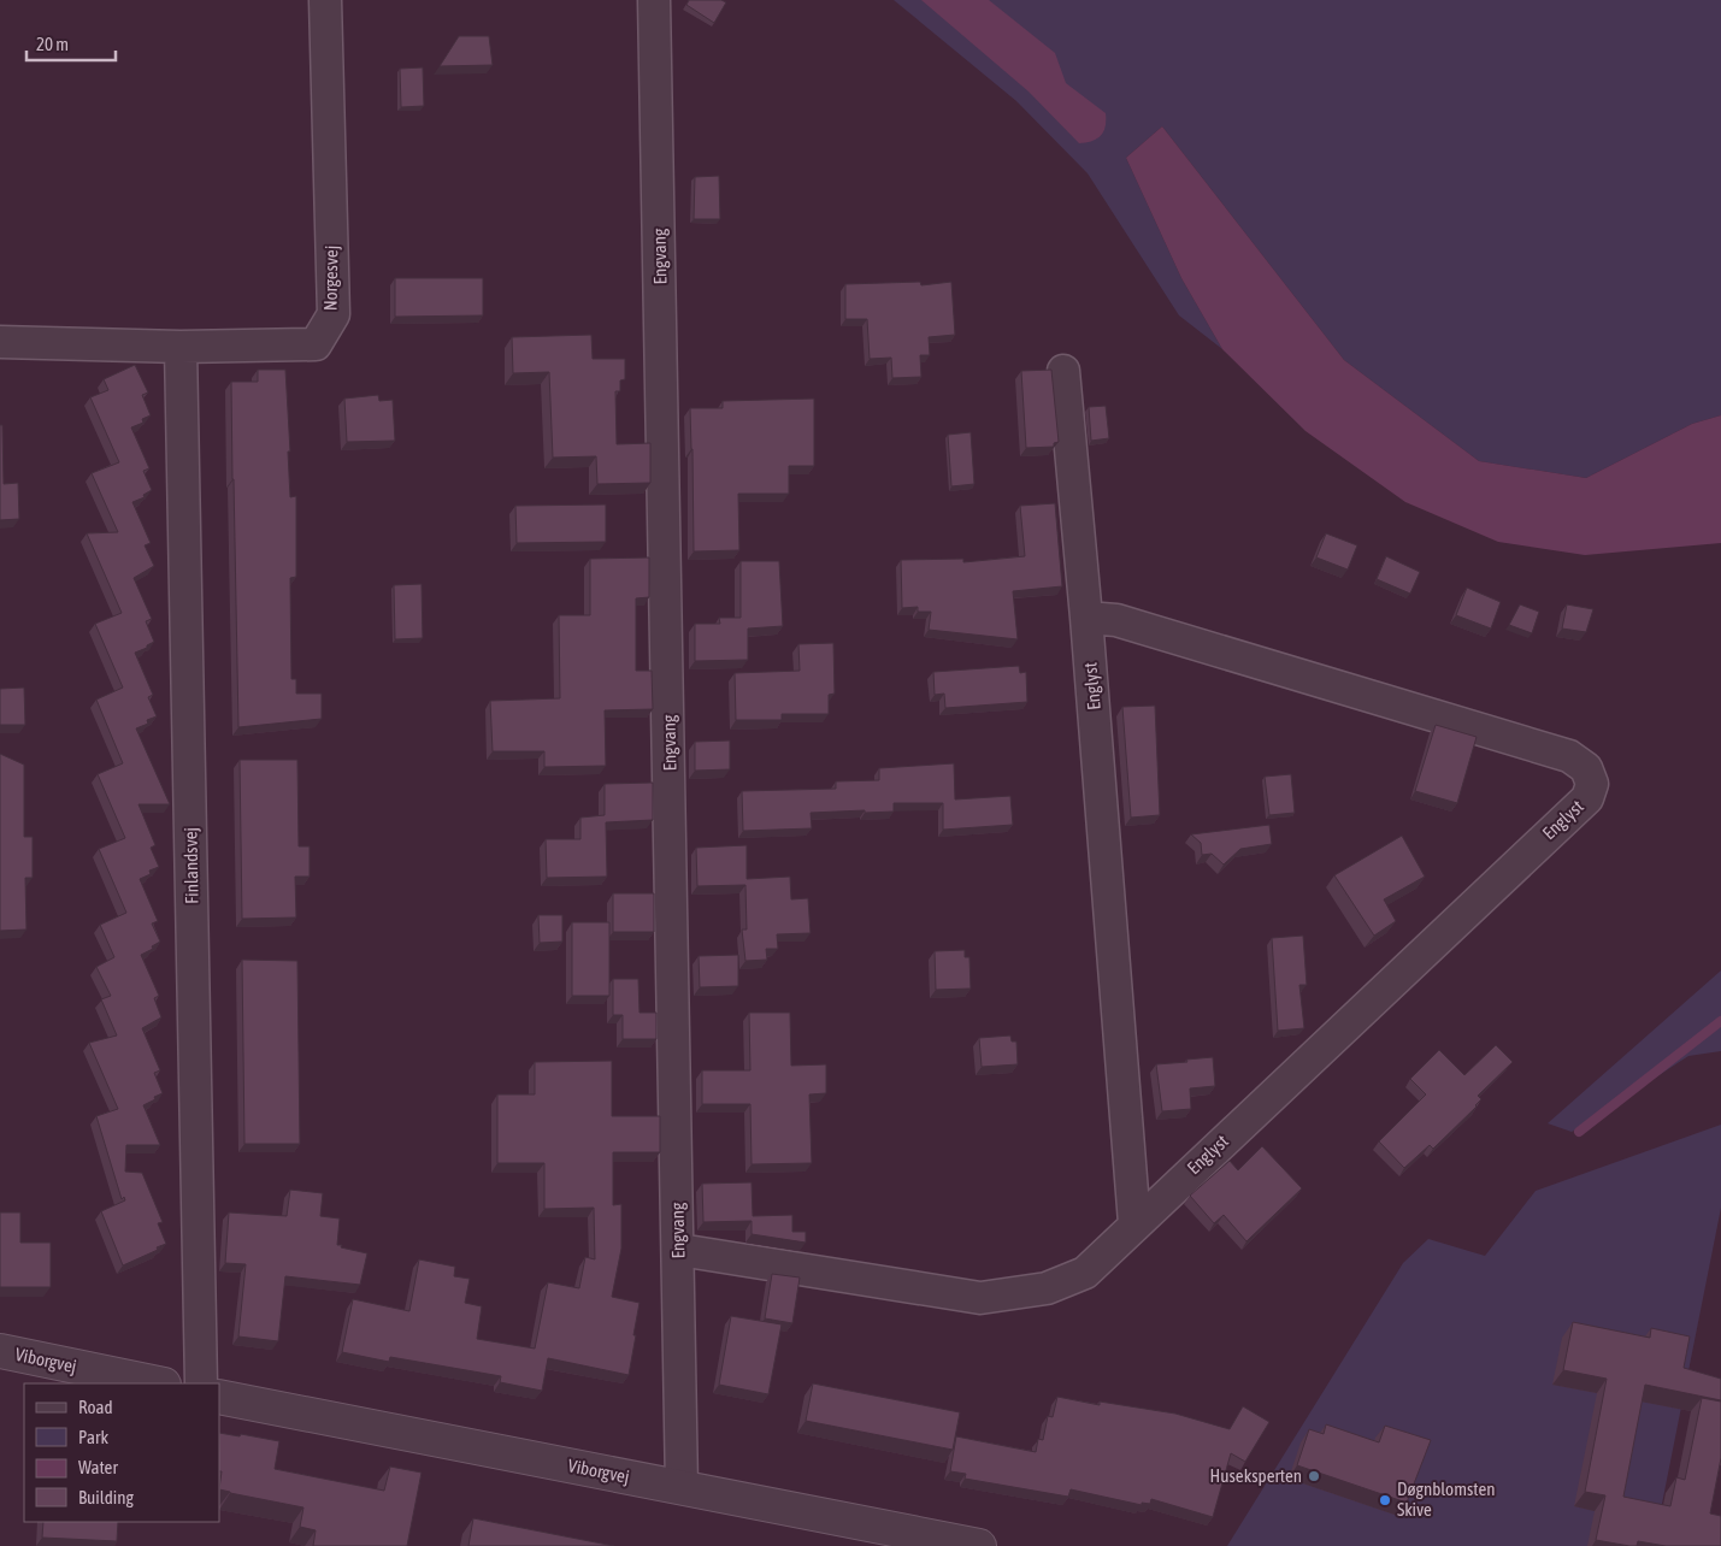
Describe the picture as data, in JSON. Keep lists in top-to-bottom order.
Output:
{
  "streets": {
    "street": [
      "Engvang",
      "Norgesvej",
      "Englyst",
      "Finlandsvej",
      "Viborgvej"
    ]
  },
  "crossings": [
    ["Engvang", "Englyst"],
    ["Engvang", "Viborgvej"],
    ["Norgesvej", "Finlandsvej"]
  ],
  "places": ["Huseksperten", "Døgnblomsten Skive"],
  "legend": [
    "Road",
    "Park",
    "Water",
    "Building"
  ],
  "scale_bar": "20 m"
}
